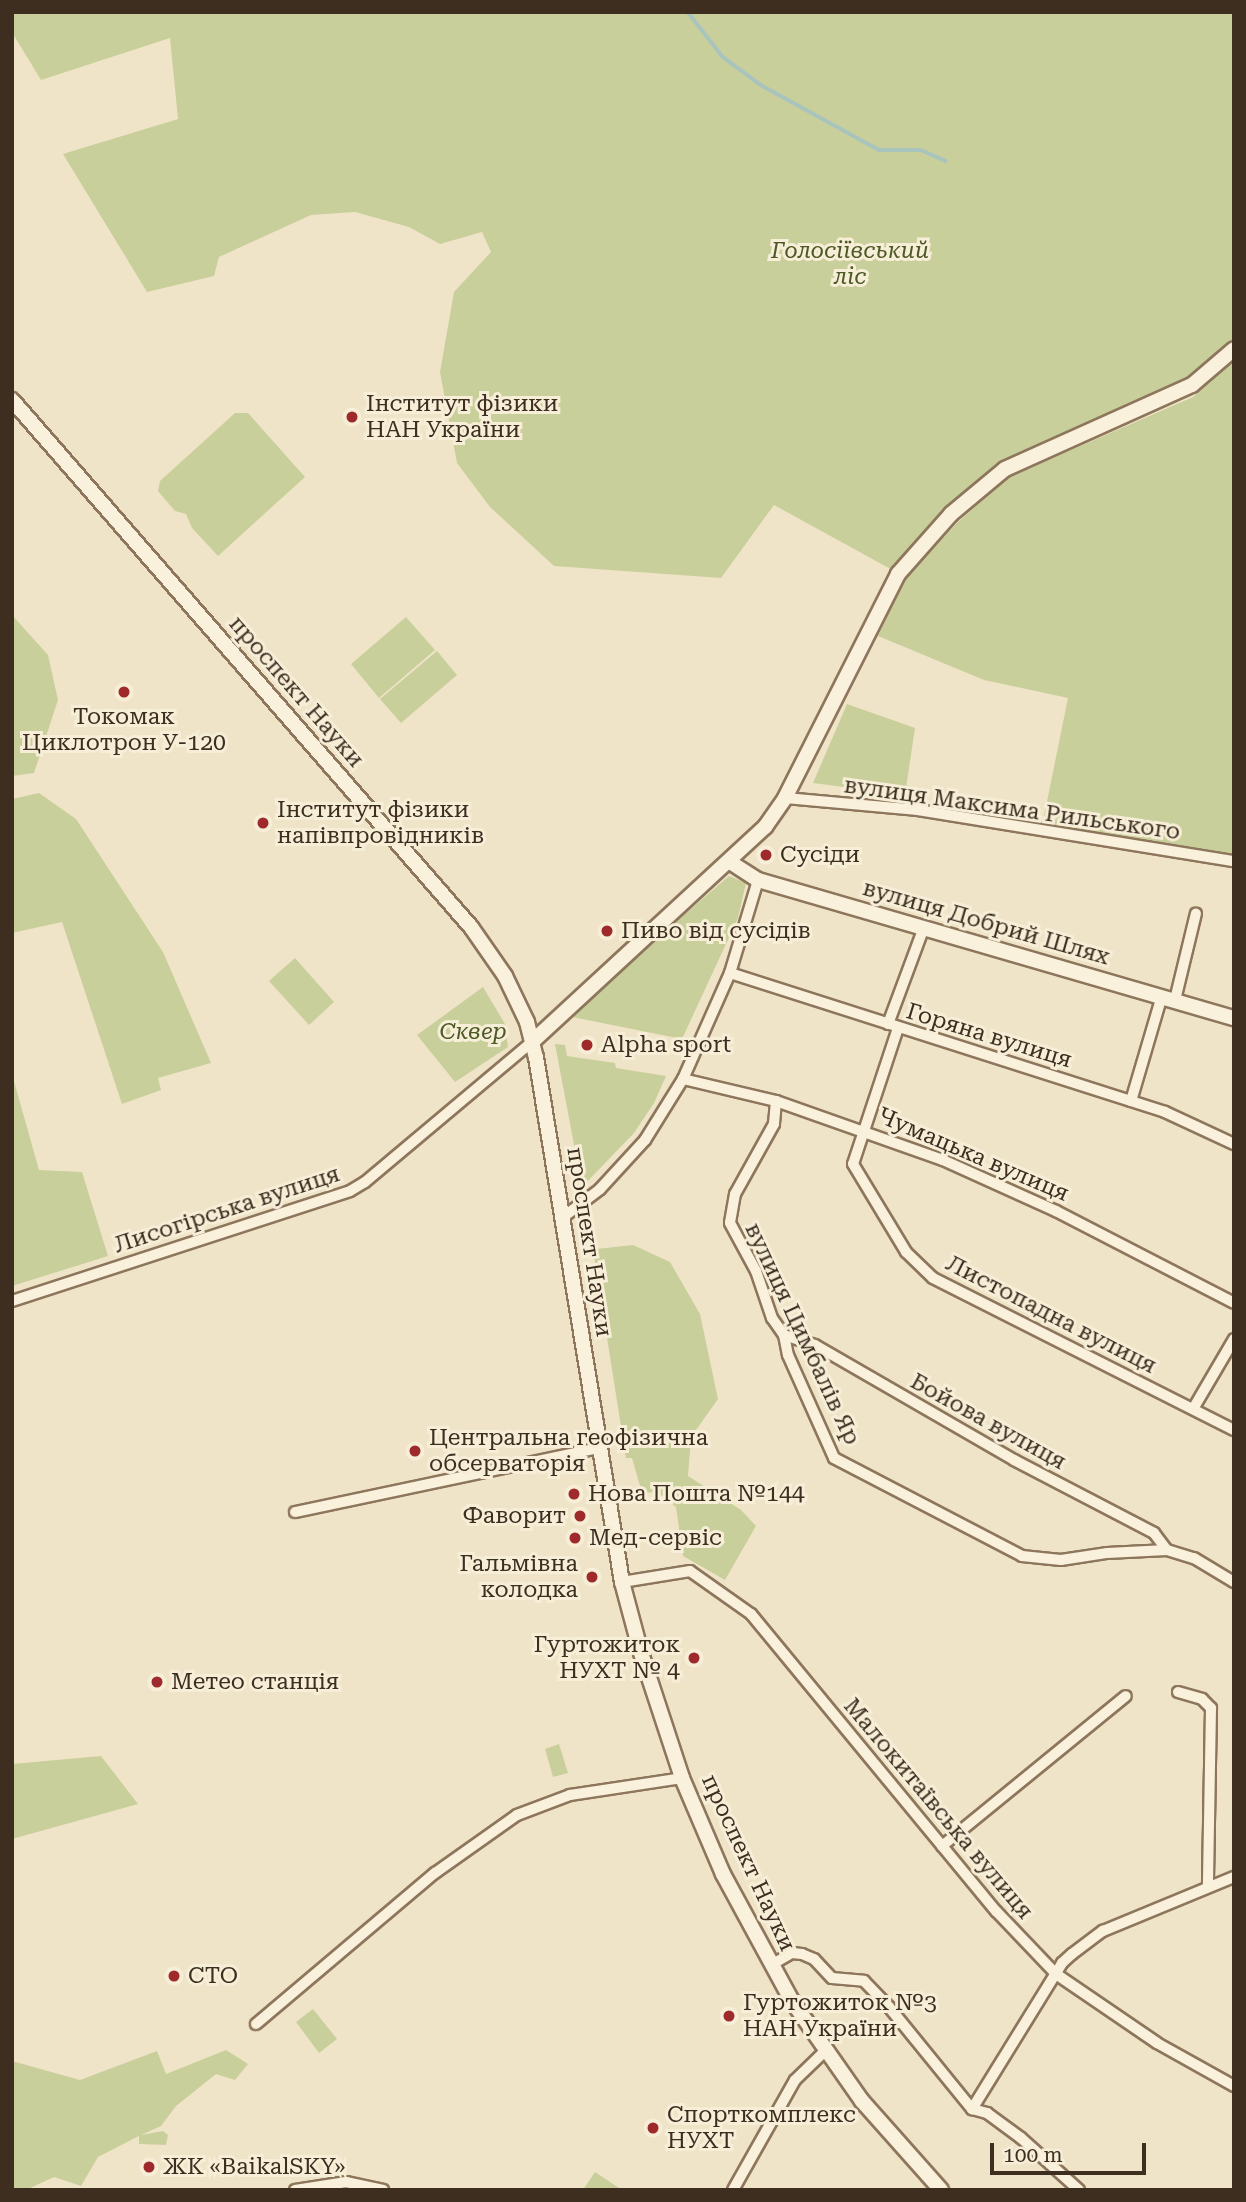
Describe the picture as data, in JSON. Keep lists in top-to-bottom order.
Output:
{
  "streets": {
    "main road": ["проспект Науки", "вулиця Добрий Шлях"],
    "street": [
      "вулиця Максима Рильського",
      "Горяна вулиця",
      "Чумацька вулиця",
      "Лисогірська вулиця",
      "Листопадна вулиця",
      "вулиця Цимбалів Яр",
      "Бойова вулиця",
      "Малокитаївська вулиця"
    ]
  },
  "crossings": [
    ["проспект Науки", "Лисогірська вулиця"],
    ["проспект Науки", "Малокитаївська вулиця"],
    ["Горяна вулиця", "Листопадна вулиця"],
    ["Чумацька вулиця", "Листопадна вулиця"],
    ["Чумацька вулиця", "вулиця Цимбалів Яр"],
    ["вулиця Цимбалів Яр", "Бойова вулиця"]
  ],
  "parks": ["Голосіївський ліс", "Сквер"],
  "places": [
    "Інститут фізики НАН України",
    "Токомак Циклотрон У-120",
    "Інститут фізики напівпровідників",
    "Сусіди",
    "Пиво від сусідів",
    "Alpha sport",
    "Центральна геофізична обсерваторія",
    "Нова Пошта №144",
    "Фаворит",
    "Мед-сервіс",
    "Гальмівна колодка",
    "Гуртожиток НУХТ № 4",
    "Метео станція",
    "СТО",
    "Гуртожиток №3 НАН України",
    "Спорткомплекс НУХТ",
    "ЖК «BaikalSKY»"
  ],
  "scale_bar": "100 m"
}
